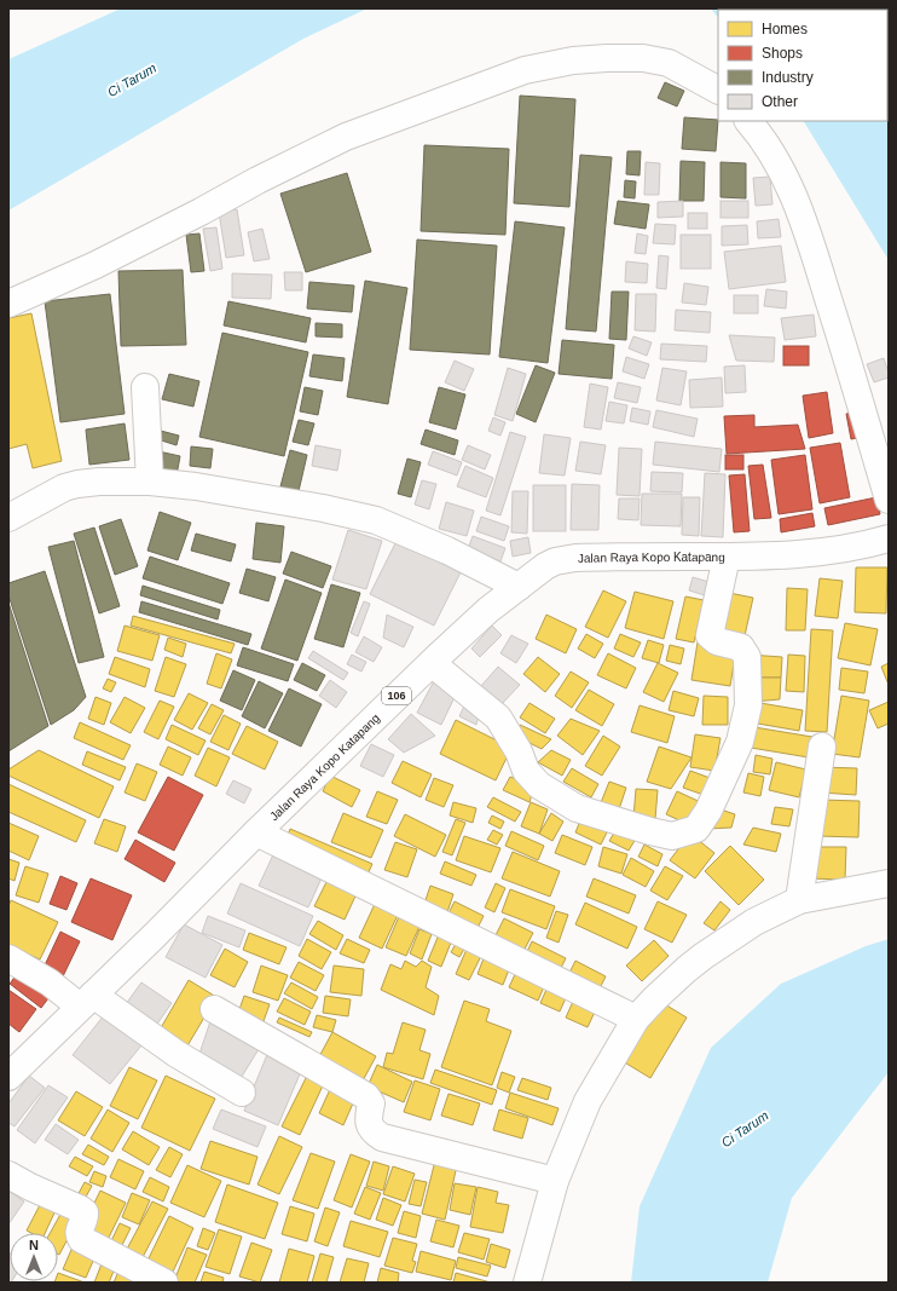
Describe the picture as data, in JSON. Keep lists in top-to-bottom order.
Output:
{
  "streets": {
    "street": ["Jalan Raya Kopo Katapang", "106"]
  },
  "water": ["Ci Tarum"],
  "legend": [
    "Homes",
    "Shops",
    "Industry",
    "Other"
  ],
  "north": "top"
}
